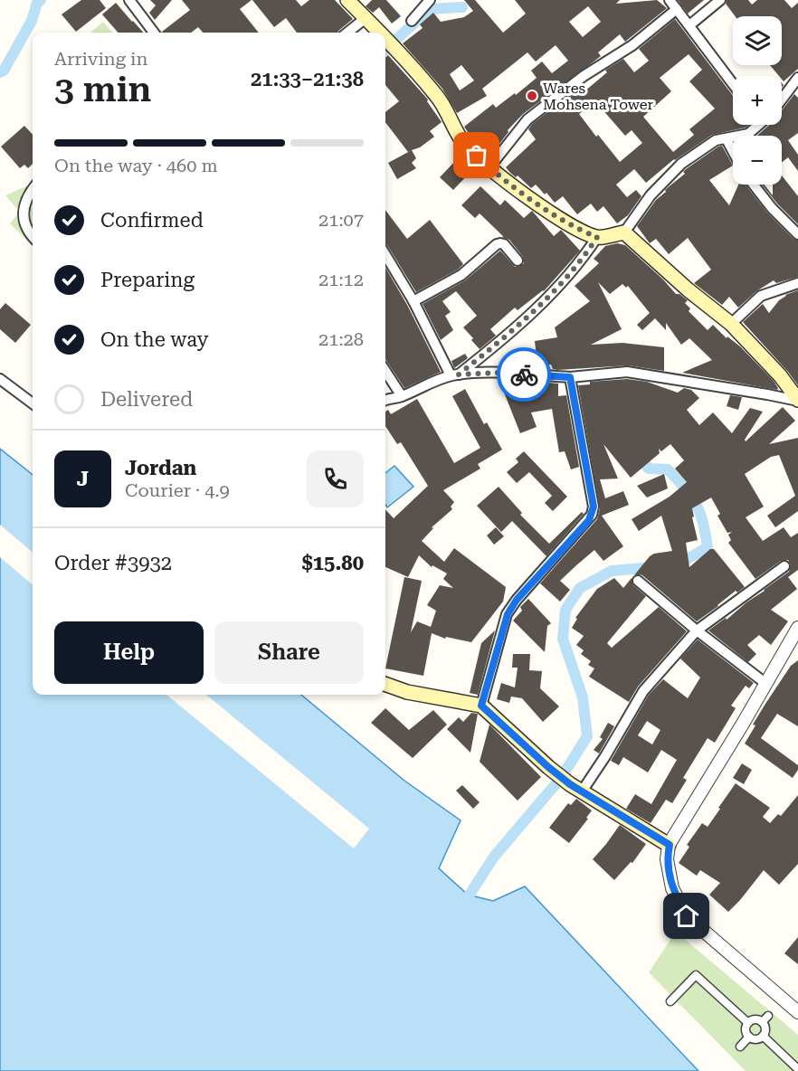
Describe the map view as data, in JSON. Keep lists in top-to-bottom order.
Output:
{
  "places": ["Wares Mohsena Tower"],
  "page": {
    "map_buttons": ["+", "−"],
    "heading": ["3 min", "Arriving in", "21:33–21:38"],
    "panel": [
      "Jordan",
      "Courier · 4.9",
      "Order #3932",
      "$15.80"
    ],
    "bar": "On the way · 460 m",
    "list": [
      ["Confirmed", "21:07"],
      ["Preparing", "21:12"],
      ["On the way", "21:28"],
      "Delivered"
    ],
    "round": "J",
    "buttons": ["Help", "Share"]
  }
}
